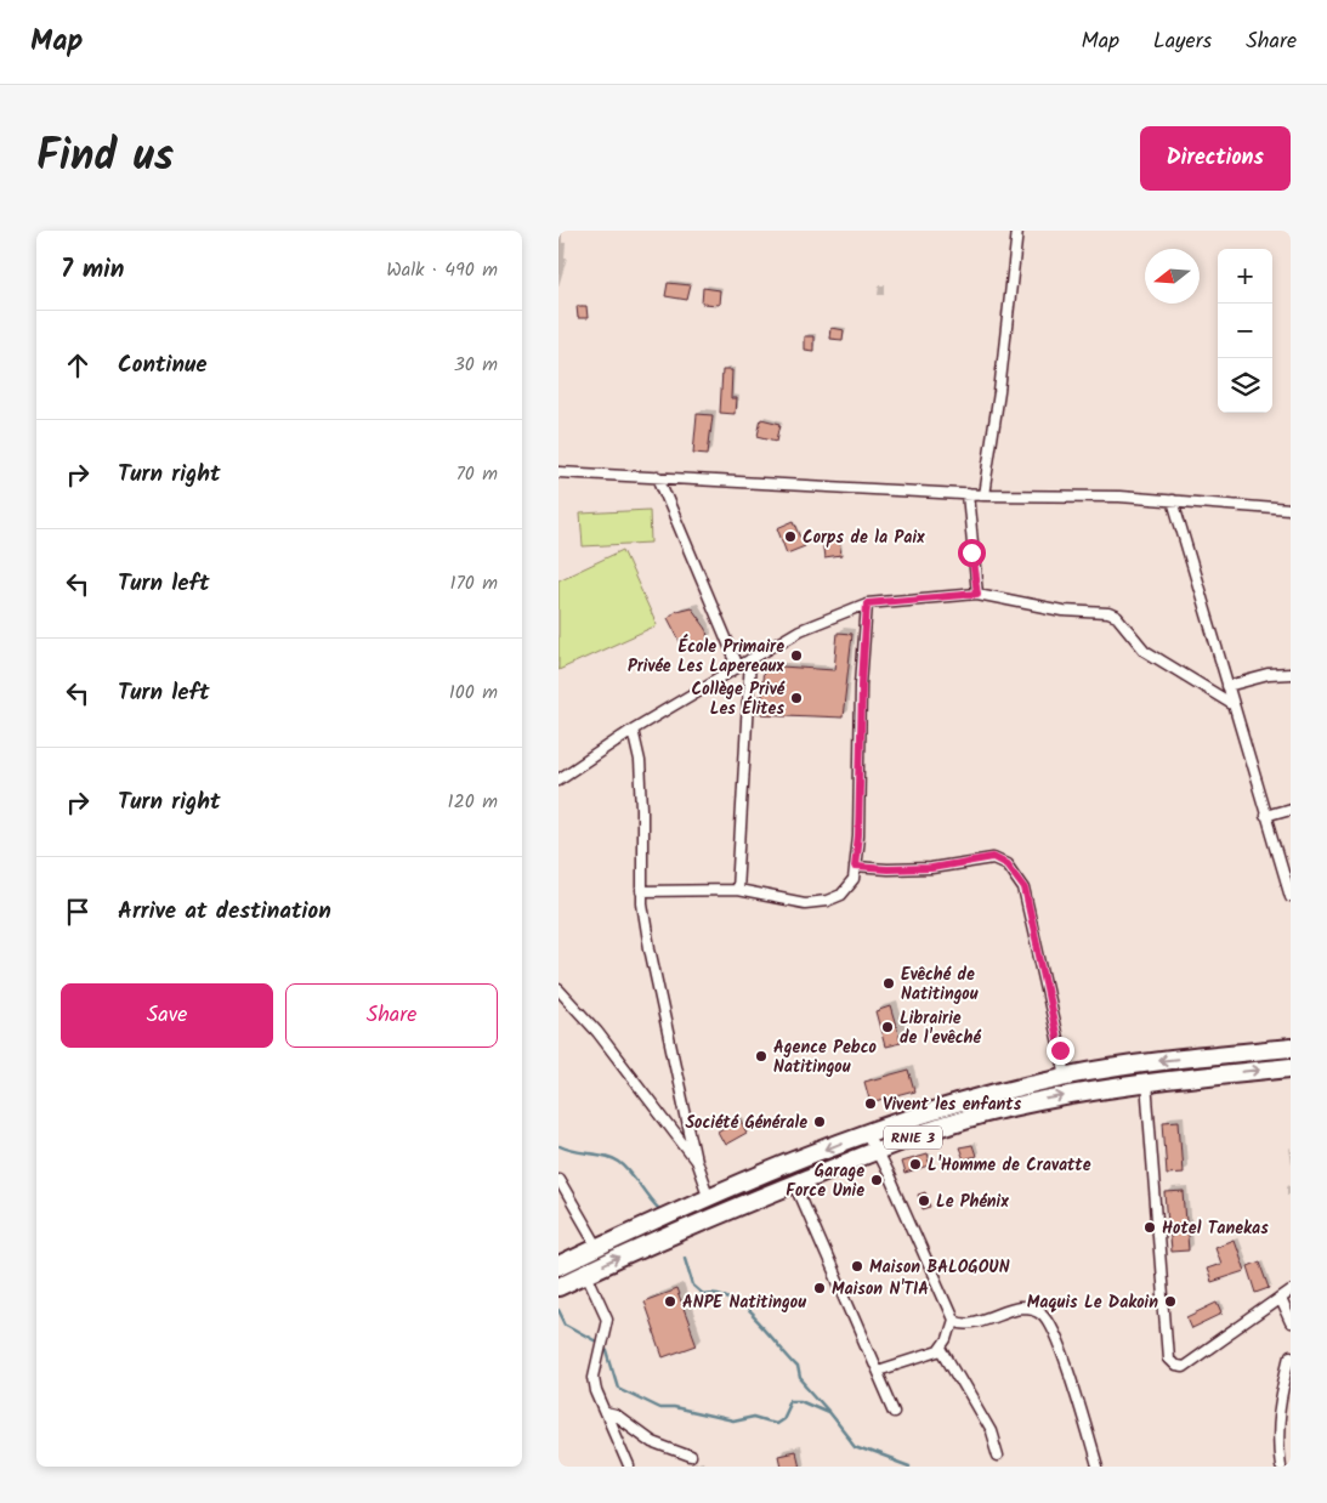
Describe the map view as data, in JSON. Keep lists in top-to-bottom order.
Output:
{
  "streets": {
    "highway": ["RNIE 3"]
  },
  "places": [
    "Corps de la Paix",
    "École Primaire Privée Les Lapereaux",
    "Collège Privé Les Élites",
    "Evêché de Natitingou",
    "Librairie de l'evêché",
    "Agence Pebco Natitingou",
    "Vivent les enfants",
    "Société Générale",
    "L'Homme de Cravatte",
    "Garage Force Unie",
    "Le Phénix",
    "Hotel Tanekas",
    "Maison BALOGOUN",
    "Maison N'TIA",
    "ANPE Natitingou",
    "Maquis Le Dakoin"
  ],
  "north": "left",
  "page": {
    "header": "Map",
    "nav": ["Map", "Layers", "Share"],
    "title": "Find us",
    "buttons": [
      "Directions",
      ["Save", "Share"]
    ],
    "heading": ["7 min", "Walk · 490 m"],
    "map_buttons": ["+", "−"],
    "list": [
      ["Continue", "30 m"],
      ["Turn right", "70 m"],
      ["Turn left", "170 m"],
      ["Turn left", "100 m"],
      ["Turn right", "120 m"],
      "Arrive at destination"
    ]
  }
}
